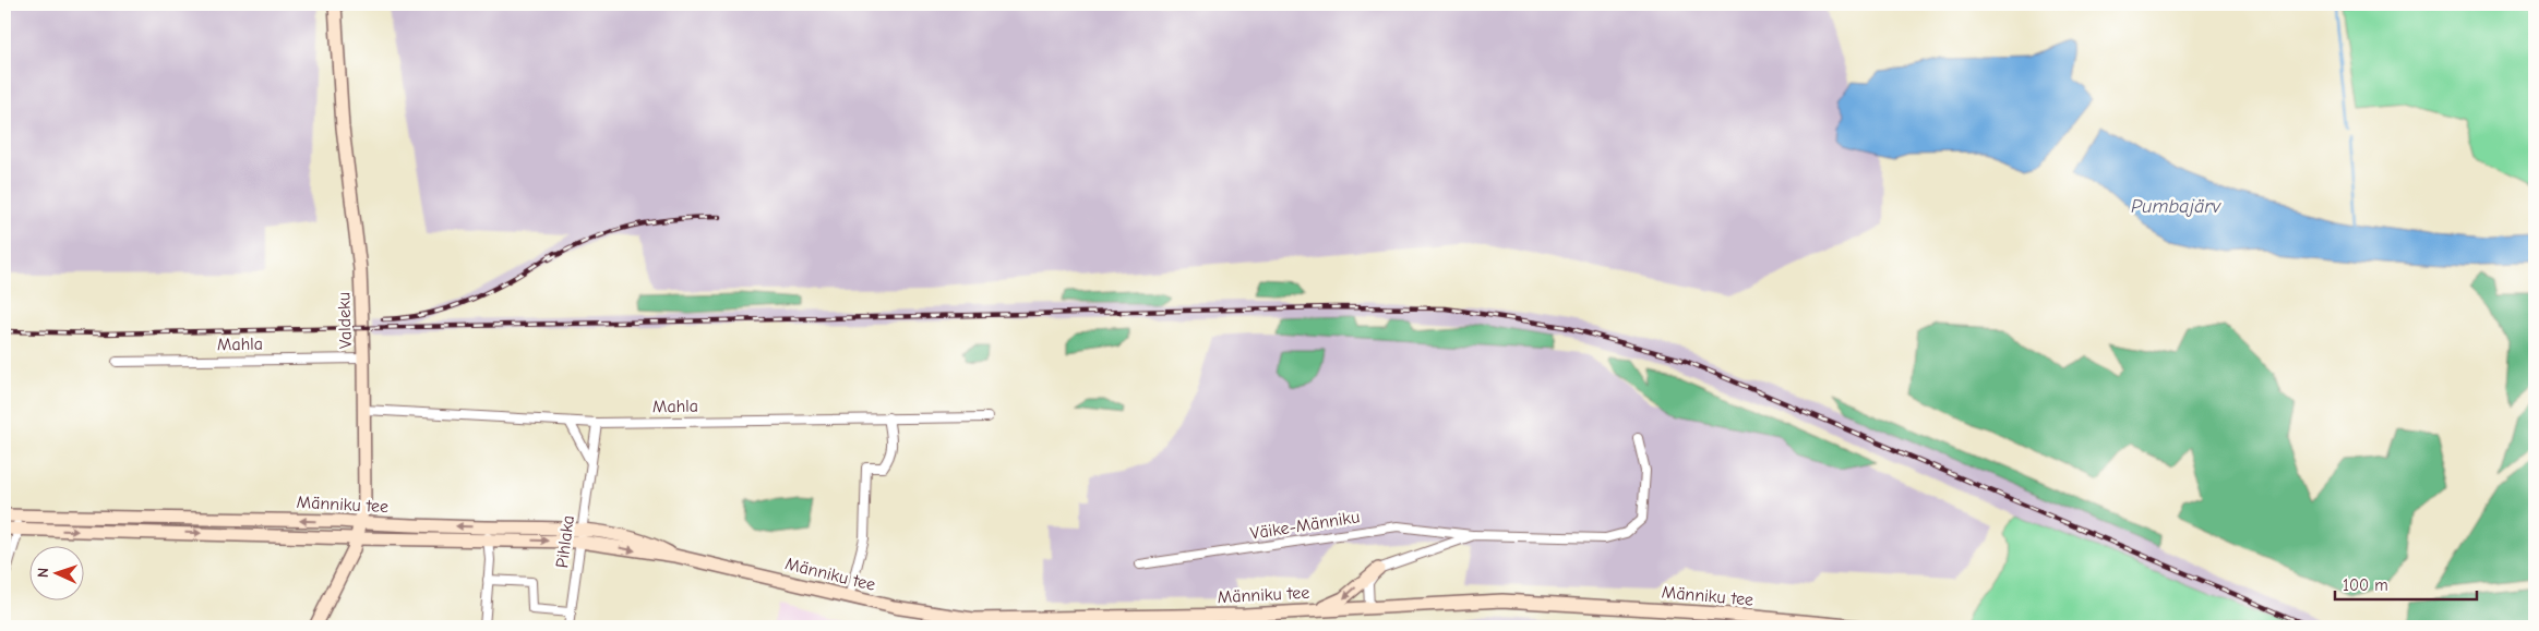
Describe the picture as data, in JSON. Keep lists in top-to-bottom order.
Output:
{
  "streets": {
    "street": [
      "Valdeku",
      "Mahla",
      "Männiku tee",
      "Väike-Männiku",
      "Pihlaka"
    ]
  },
  "crossings": [
    ["Valdeku", "Mahla"],
    ["Valdeku", "Männiku tee"],
    ["Mahla", "Pihlaka"],
    ["Männiku tee", "Pihlaka"]
  ],
  "water": ["Pumbajärv"],
  "scale_bar": "100 m",
  "north": "left"
}
